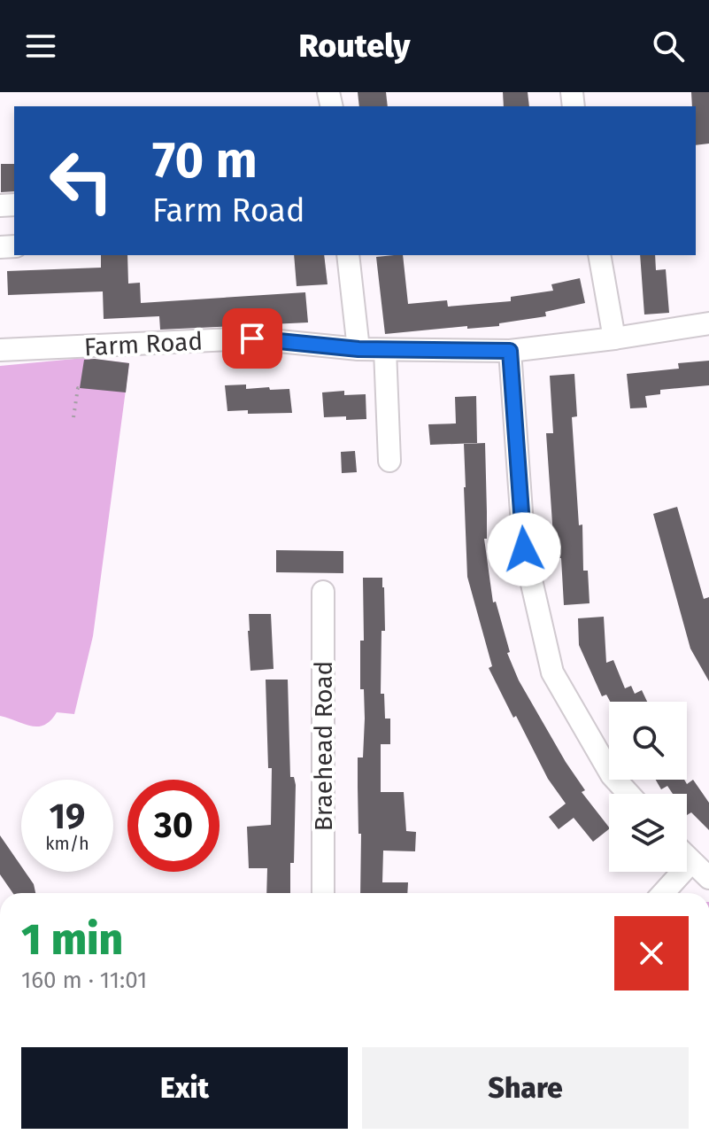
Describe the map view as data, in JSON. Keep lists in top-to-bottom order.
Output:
{
  "streets": {
    "street": ["Farm Road", "Braehead Road"]
  },
  "page": {
    "header": "Routely",
    "turn": ["70 m", "Farm Road"],
    "speed": "19 km/h",
    "limit": "30",
    "heading": ["1 min", "160 m · 11:01"],
    "buttons": ["Exit", "Share"]
  }
}
